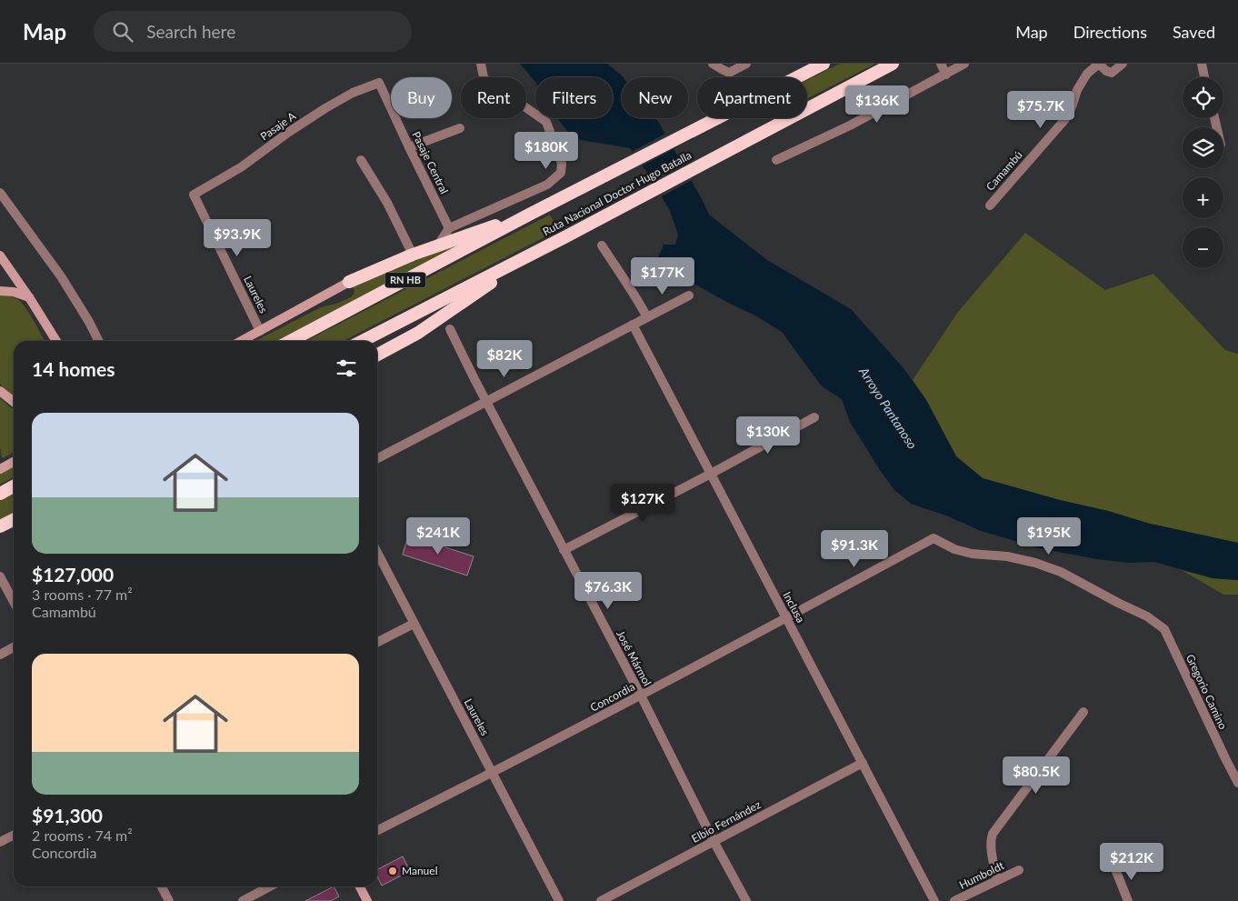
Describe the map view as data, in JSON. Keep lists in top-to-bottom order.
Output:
{
  "streets": {
    "highway": ["Ruta Nacional Doctor Hugo Batalla", "RN HB"],
    "street": [
      "Pasaje A",
      "Pasaje Central",
      "Camambú",
      "Laureles",
      "Inclusa",
      "José Mármol",
      "Gregorio Camino",
      "Concordia",
      "Elbio Fernández",
      "Humboldt"
    ]
  },
  "crossings": [
    ["Pasaje A", "Pasaje Central"],
    ["Pasaje A", "Laureles"],
    ["Laureles", "Concordia"],
    ["Inclusa", "Concordia"],
    ["Inclusa", "Elbio Fernández"],
    ["José Mármol", "Concordia"],
    ["José Mármol", "Elbio Fernández"],
    ["Gregorio Camino", "Concordia"]
  ],
  "water": ["Arroyo Pantanoso"],
  "places": ["Manuel"],
  "page": {
    "header": "Map",
    "search": "Search here",
    "nav": ["Map", "Directions", "Saved"],
    "map_buttons": ["+", "−"],
    "chip": [
      "Buy",
      "Rent",
      "Filters",
      "New",
      "Apartment"
    ],
    "price": [
      "$136K",
      "$75.7K",
      "$180K",
      "$93.9K",
      "$177K",
      "$82K",
      "$130K",
      "$127K",
      "$241K",
      "$195K",
      "$91.3K",
      "$76.3K",
      "$80.5K",
      "$212K"
    ],
    "heading": "14 homes",
    "list": [
      {
        "name": "$127,000",
        "note": "3 rooms · 77 m² · Camambú"
      },
      {
        "name": "$91,300",
        "note": "2 rooms · 74 m² · Concordia"
      }
    ]
  }
}
